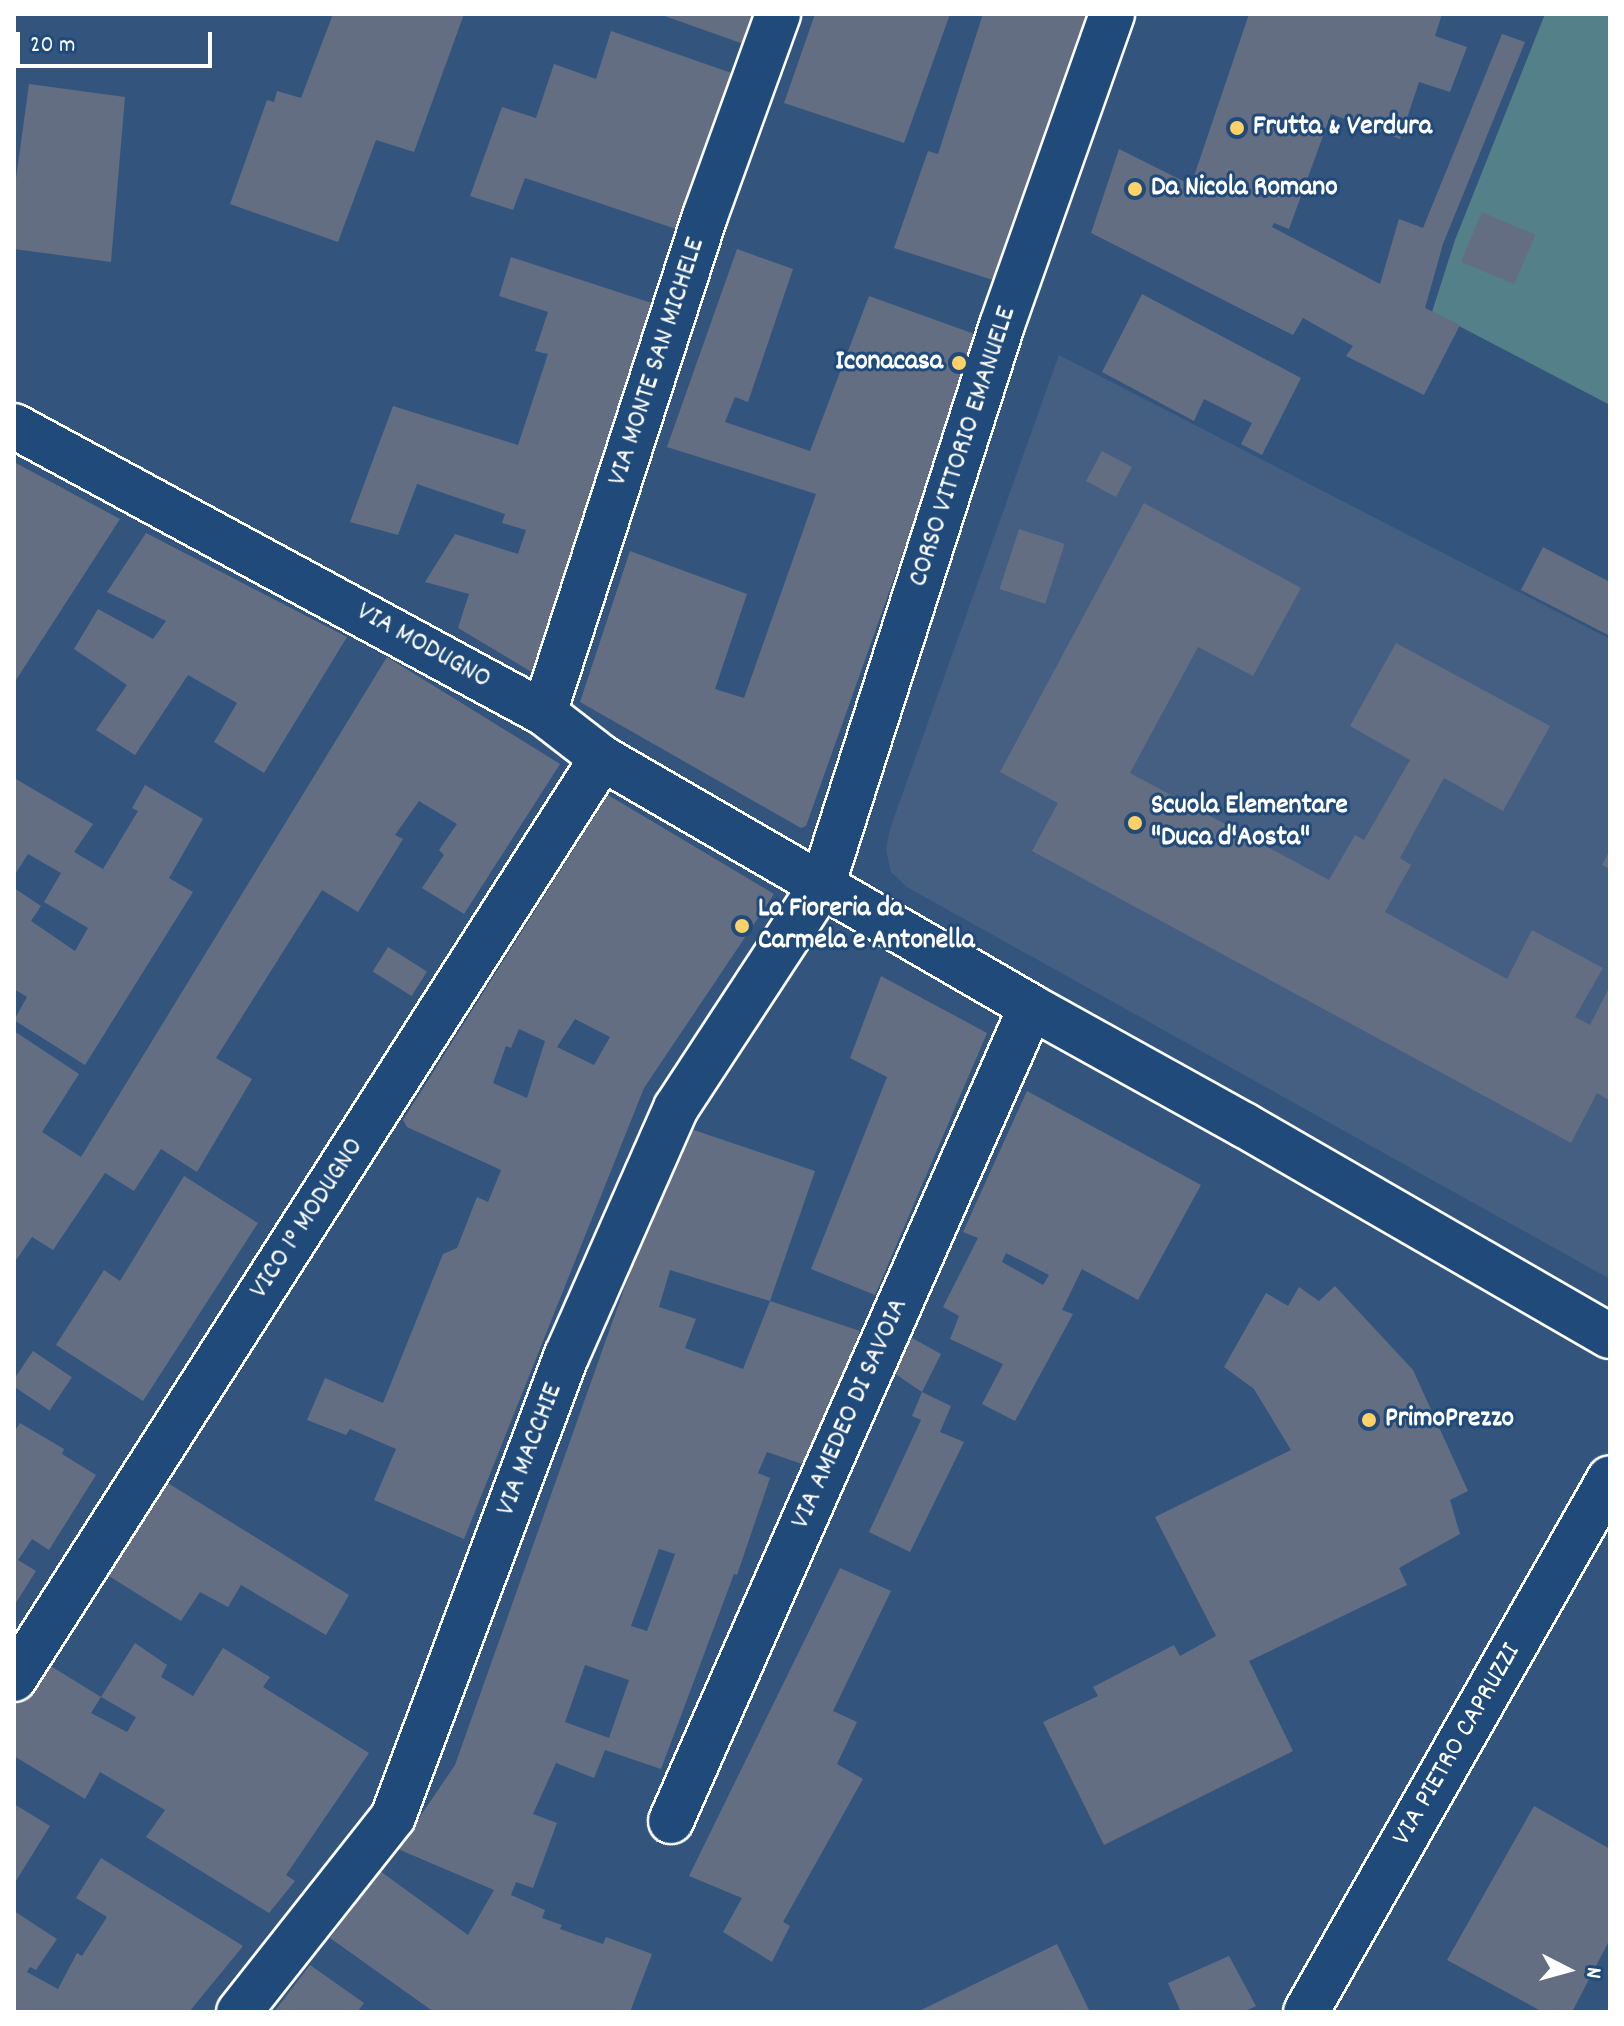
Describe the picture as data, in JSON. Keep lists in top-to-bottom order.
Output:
{
  "streets": {
    "street": [
      "VIA MONTE SAN MICHELE",
      "CORSO VITTORIO EMANUELE",
      "VIA MODUGNO",
      "VICO 1° MODUGNO",
      "VIA AMEDEO DI SAVOIA",
      "VIA MACCHIE",
      "VIA PIETRO CAPRUZZI"
    ]
  },
  "crossings": [
    ["VIA MONTE SAN MICHELE", "VIA MODUGNO"],
    ["CORSO VITTORIO EMANUELE", "VIA MODUGNO"],
    ["CORSO VITTORIO EMANUELE", "VIA MACCHIE"],
    ["VIA MODUGNO", "VICO 1° MODUGNO"],
    ["VIA MODUGNO", "VIA MACCHIE"]
  ],
  "places": [
    "Frutta & Verdura",
    "Da Nicola Romano",
    "Iconacasa",
    "Scuola Elementare \"Duca d'Aosta\"",
    "La Fioreria da Carmela e Antonella",
    "PrimoPrezzo"
  ],
  "scale_bar": "20 m",
  "north": "right"
}
